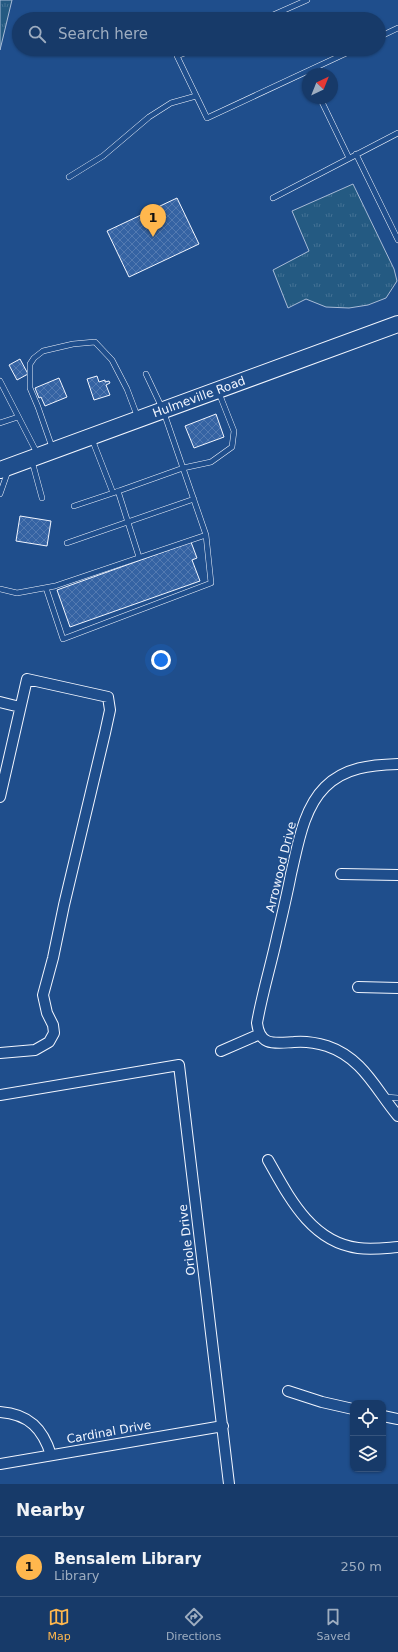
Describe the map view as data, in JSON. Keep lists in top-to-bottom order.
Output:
{
  "streets": {
    "main road": ["Hulmeville Road"],
    "street": ["Arrowood Drive", "Oriole Drive", "Cardinal Drive"]
  },
  "crossings": [
    ["Oriole Drive", "Cardinal Drive"]
  ],
  "north": "top right",
  "page": {
    "search": "Search here",
    "pins": "1",
    "heading": "Nearby",
    "list": [
      {
        "mark": "1",
        "name": "Bensalem Library",
        "note": "Library",
        "value": "250 m"
      }
    ],
    "nav": ["Map", "Directions", "Saved"]
  }
}
